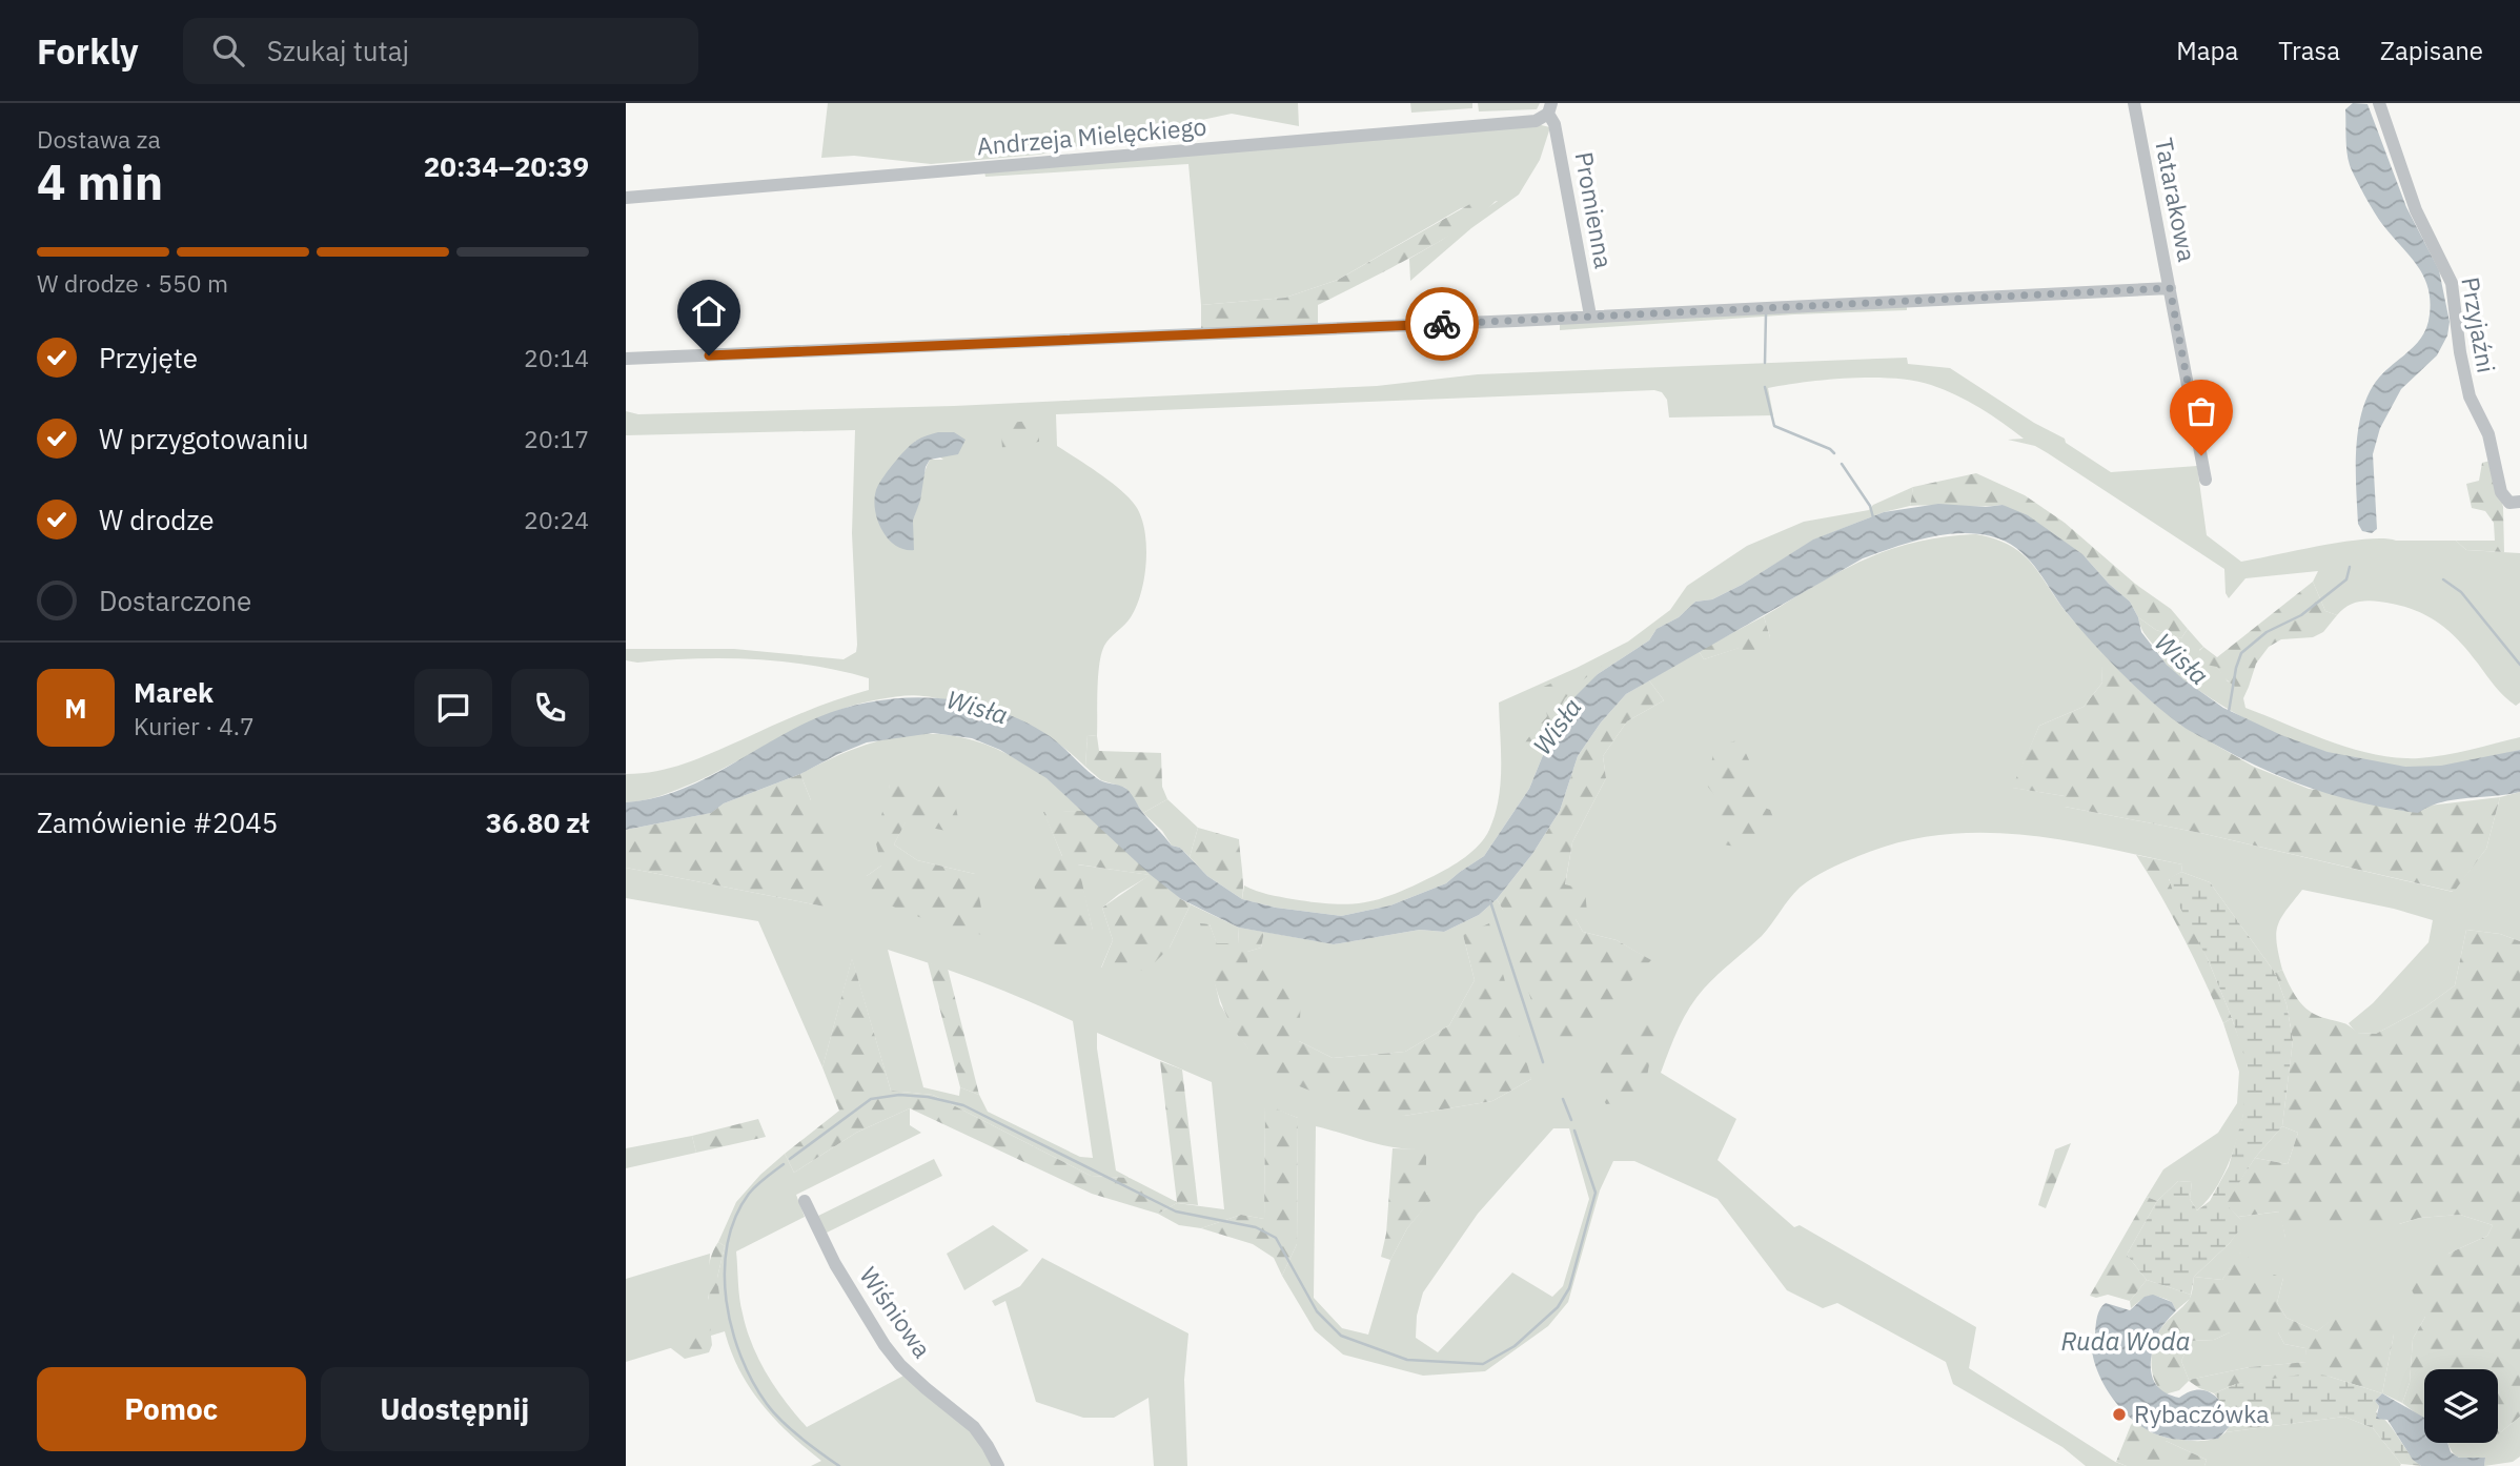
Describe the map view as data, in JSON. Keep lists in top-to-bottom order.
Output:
{
  "streets": {
    "street": [
      "Andrzeja Mielęckiego",
      "Tatarakowa",
      "Promienna",
      "Przyjaźni",
      "Wiśniowa"
    ]
  },
  "crossings": [
    ["Andrzeja Mielęckiego", "Promienna"]
  ],
  "water": ["Wisła", "Ruda Woda"],
  "places": ["Rybaczówka"],
  "page": {
    "header": "Forkly",
    "search": "Szukaj tutaj",
    "nav": ["Mapa", "Trasa", "Zapisane"],
    "heading": ["4 min", "Dostawa za", "20:34–20:39"],
    "panel": [
      "Marek",
      "Kurier · 4.7",
      "Zamówienie #2045",
      "36.80 zł"
    ],
    "bar": "W drodze · 550 m",
    "list": [
      ["Przyjęte", "20:14"],
      ["W przygotowaniu", "20:17"],
      ["W drodze", "20:24"],
      "Dostarczone"
    ],
    "round": "M",
    "buttons": ["Pomoc", "Udostępnij"]
  }
}
